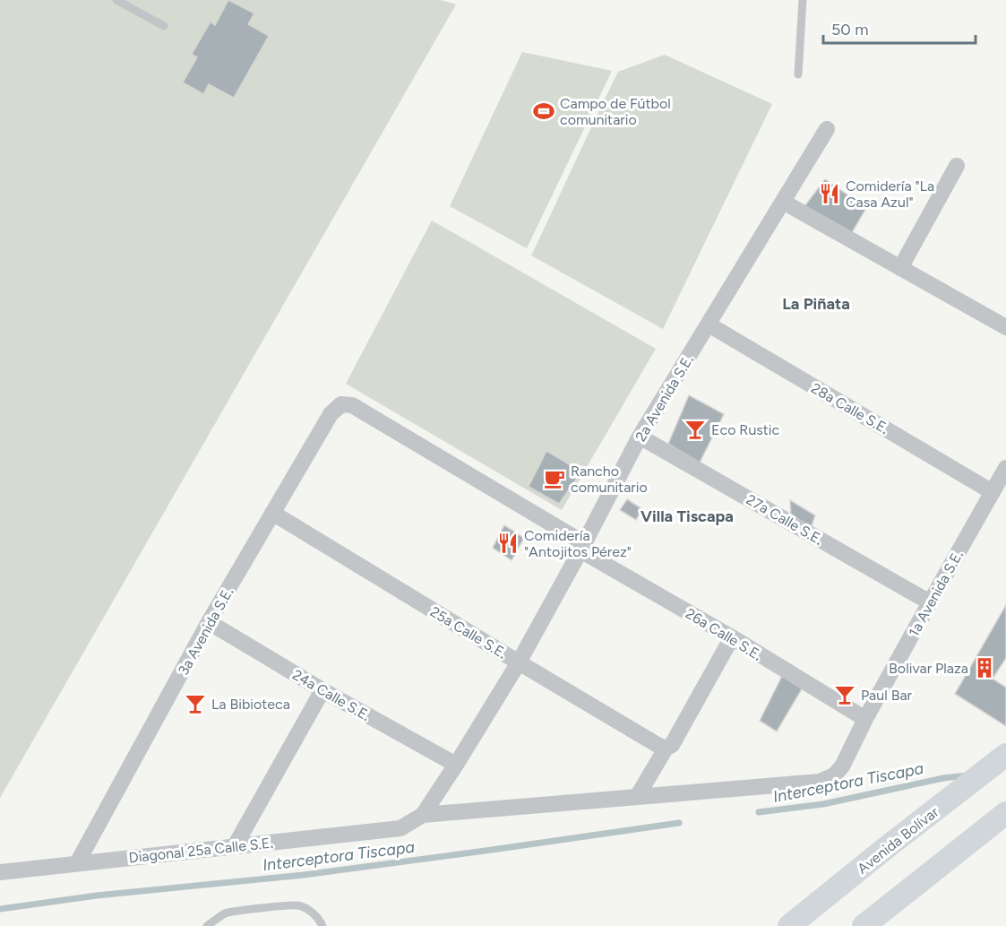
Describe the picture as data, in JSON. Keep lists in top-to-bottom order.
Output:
{
  "streets": {
    "main road": ["Avenida Bolívar"],
    "street": [
      "2a Avenida S.E.",
      "28a Calle S.E.",
      "27a Calle S.E.",
      "1a Avenida S.E.",
      "3a Avenida S.E.",
      "25a Calle S.E.",
      "26a Calle S.E.",
      "24a Calle S.E.",
      "Diagonal 25a Calle S.E."
    ]
  },
  "crossings": [
    ["2a Avenida S.E.", "28a Calle S.E."],
    ["2a Avenida S.E.", "27a Calle S.E."],
    ["2a Avenida S.E.", "25a Calle S.E."],
    ["2a Avenida S.E.", "26a Calle S.E."],
    ["2a Avenida S.E.", "24a Calle S.E."],
    ["2a Avenida S.E.", "Diagonal 25a Calle S.E."],
    ["28a Calle S.E.", "1a Avenida S.E."],
    ["27a Calle S.E.", "1a Avenida S.E."],
    ["1a Avenida S.E.", "26a Calle S.E."],
    ["3a Avenida S.E.", "25a Calle S.E."],
    ["3a Avenida S.E.", "26a Calle S.E."],
    ["3a Avenida S.E.", "24a Calle S.E."],
    ["3a Avenida S.E.", "Diagonal 25a Calle S.E."]
  ],
  "districts": ["La Piñata", "Villa Tiscapa"],
  "water": ["Interceptora Tiscapa"],
  "places": {
    "sports": ["Campo de Fútbol comunitario"],
    "restaurant": ["Comidería \"La Casa Azul\"", "Comidería \"Antojitos Pérez\""],
    "bar": ["Eco Rustic", "Paul Bar", "La Bibioteca"],
    "cafe": ["Rancho comunitario"],
    "building": ["Bolivar Plaza"]
  },
  "scale_bar": "50 m"
}
